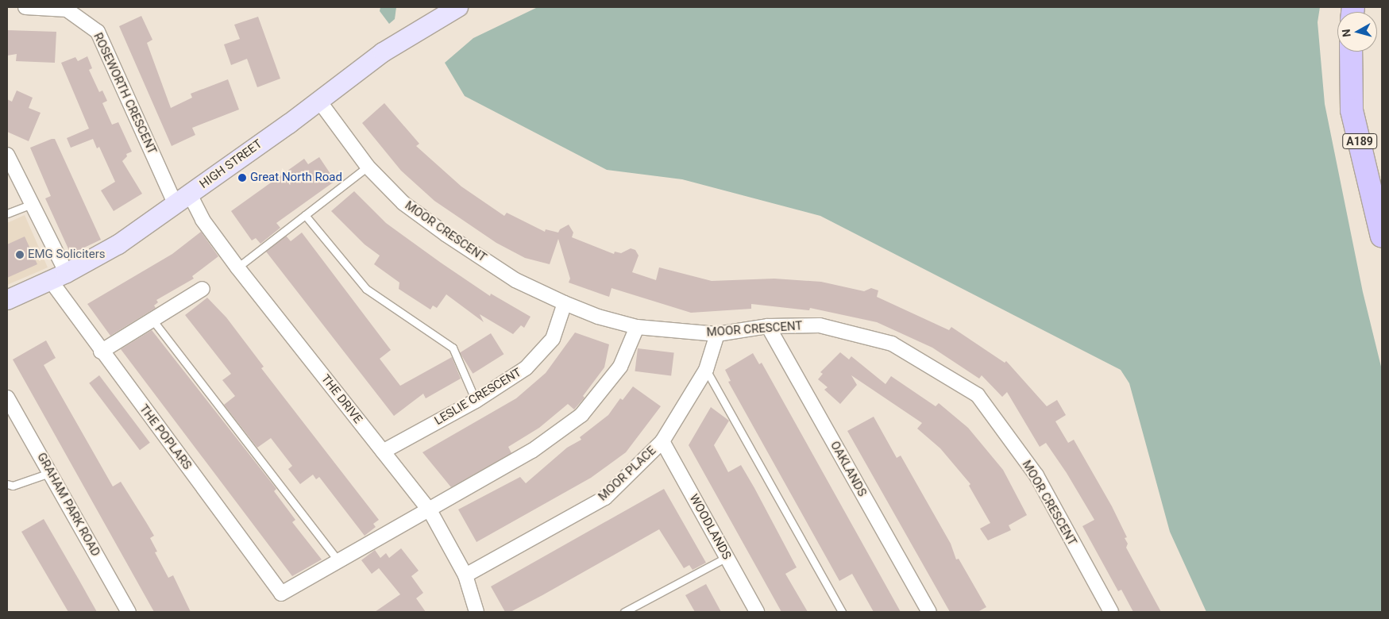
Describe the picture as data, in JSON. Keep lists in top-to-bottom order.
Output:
{
  "streets": {
    "main road": ["A189", "HIGH STREET"],
    "street": [
      "ROSEWORTH CRESCENT",
      "MOOR CRESCENT",
      "LESLIE CRESCENT",
      "THE DRIVE",
      "THE POPLARS",
      "OAKLANDS",
      "MOOR PLACE",
      "GRAHAM PARK ROAD",
      "WOODLANDS"
    ]
  },
  "crossings": [
    ["ROSEWORTH CRESCENT", "HIGH STREET"],
    ["ROSEWORTH CRESCENT", "THE DRIVE"],
    ["HIGH STREET", "MOOR CRESCENT"],
    ["HIGH STREET", "THE DRIVE"],
    ["HIGH STREET", "THE POPLARS"],
    ["MOOR CRESCENT", "LESLIE CRESCENT"],
    ["MOOR CRESCENT", "OAKLANDS"],
    ["MOOR CRESCENT", "MOOR PLACE"],
    ["LESLIE CRESCENT", "THE DRIVE"],
    ["THE DRIVE", "MOOR PLACE"],
    ["MOOR PLACE", "WOODLANDS"]
  ],
  "places": ["Great North Road", "EMG Soliciters"],
  "north": "left"
}
